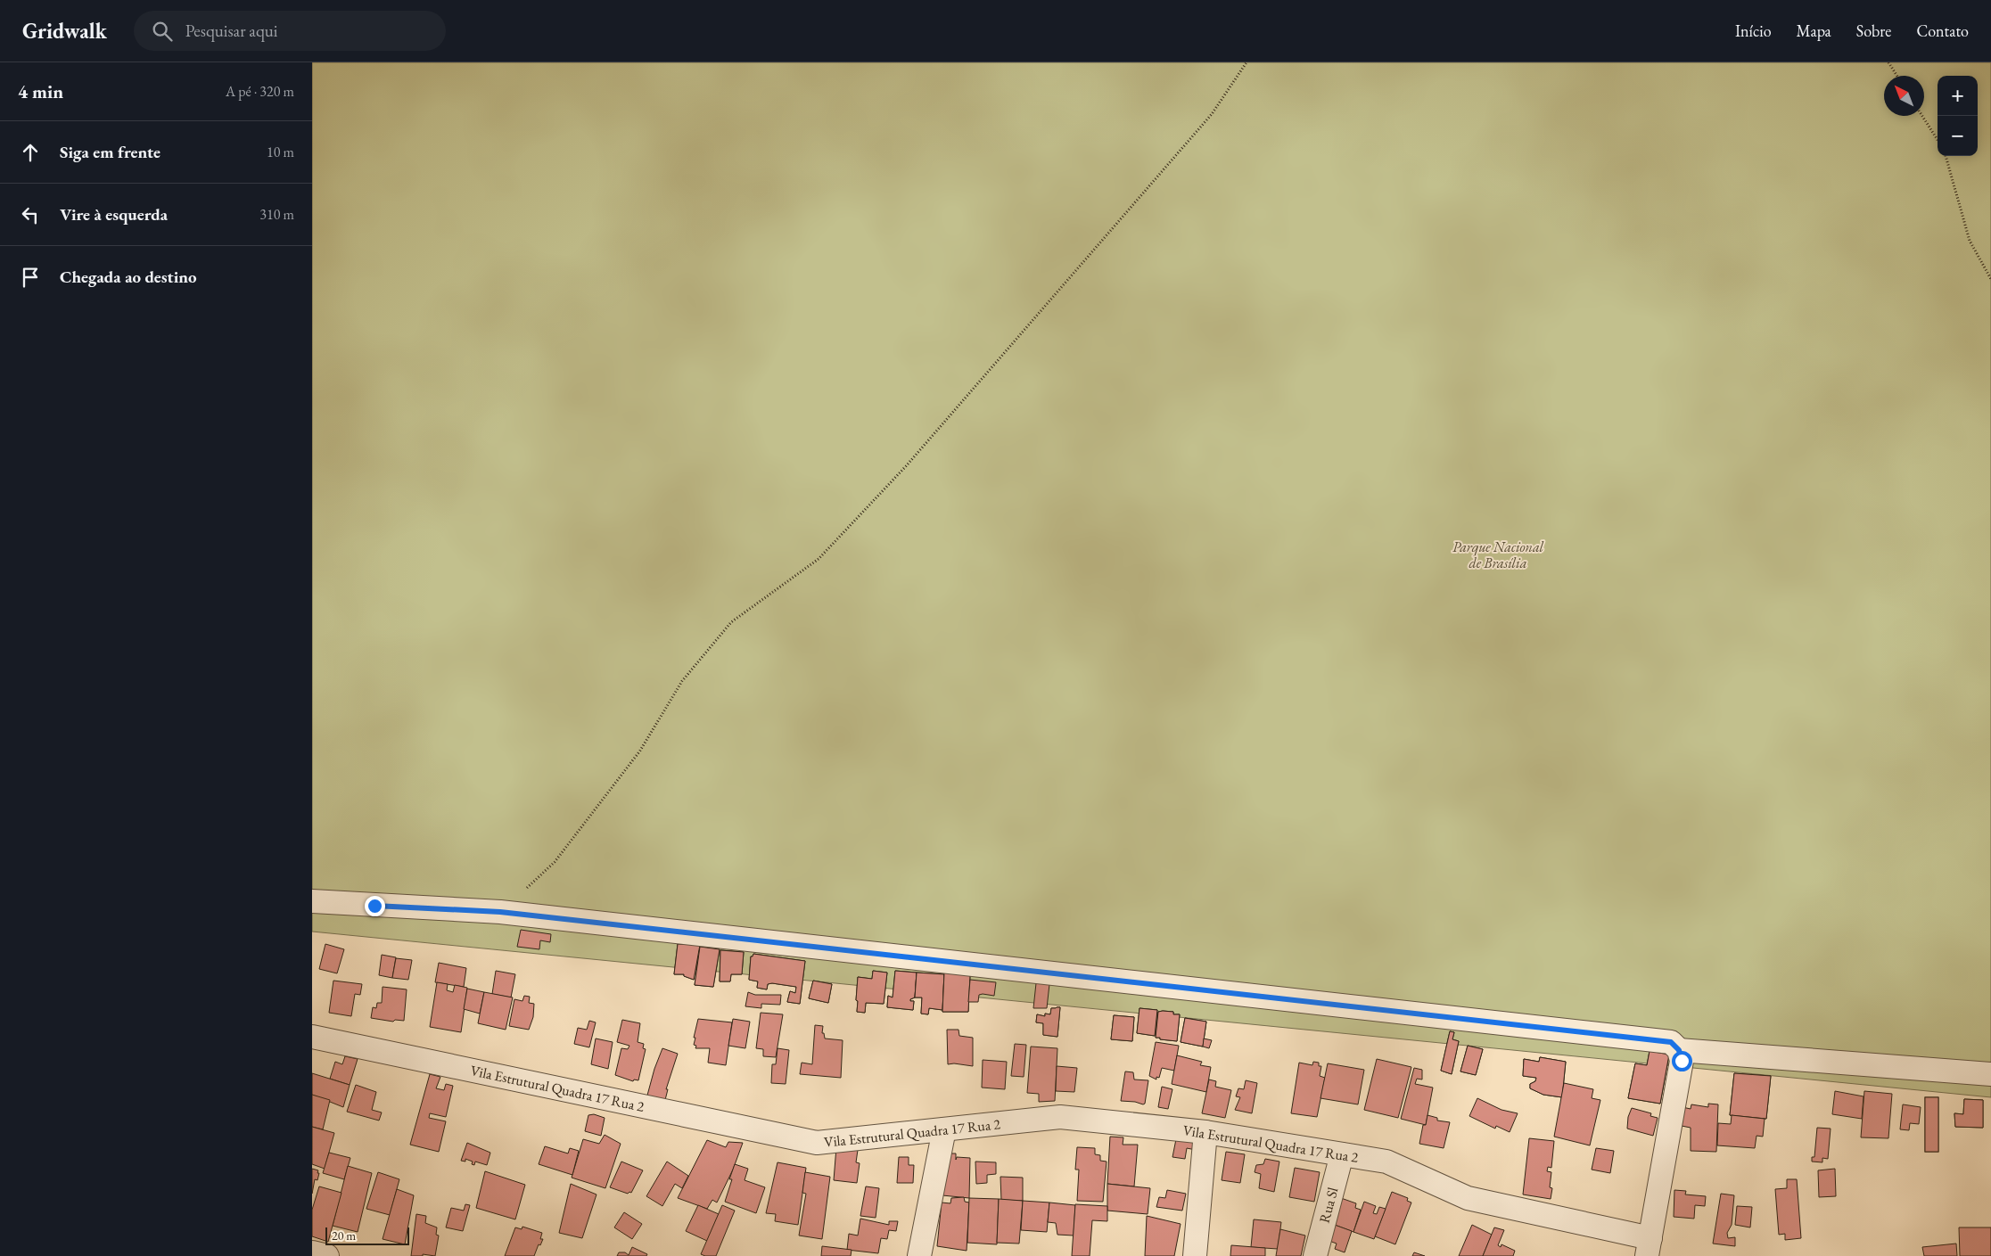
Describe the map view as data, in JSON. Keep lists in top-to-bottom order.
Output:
{
  "streets": {
    "street": ["Vila Estrutural Quadra 17 Rua 2", "Rua Sl"]
  },
  "crossings": [
    ["Vila Estrutural Quadra 17 Rua 2", "Rua Sl"]
  ],
  "parks": ["Parque Nacional de Brasília"],
  "scale_bar": "20 m",
  "north": "top left",
  "page": {
    "header": "Gridwalk",
    "search": "Pesquisar aqui",
    "nav": [
      "Início",
      "Mapa",
      "Sobre",
      "Contato"
    ],
    "heading": ["4 min", "A pé · 320 m"],
    "map_buttons": ["+", "−"],
    "list": [
      ["Siga em frente", "10 m"],
      ["Vire à esquerda", "310 m"],
      "Chegada ao destino"
    ],
    "scale": "20 m"
  }
}
